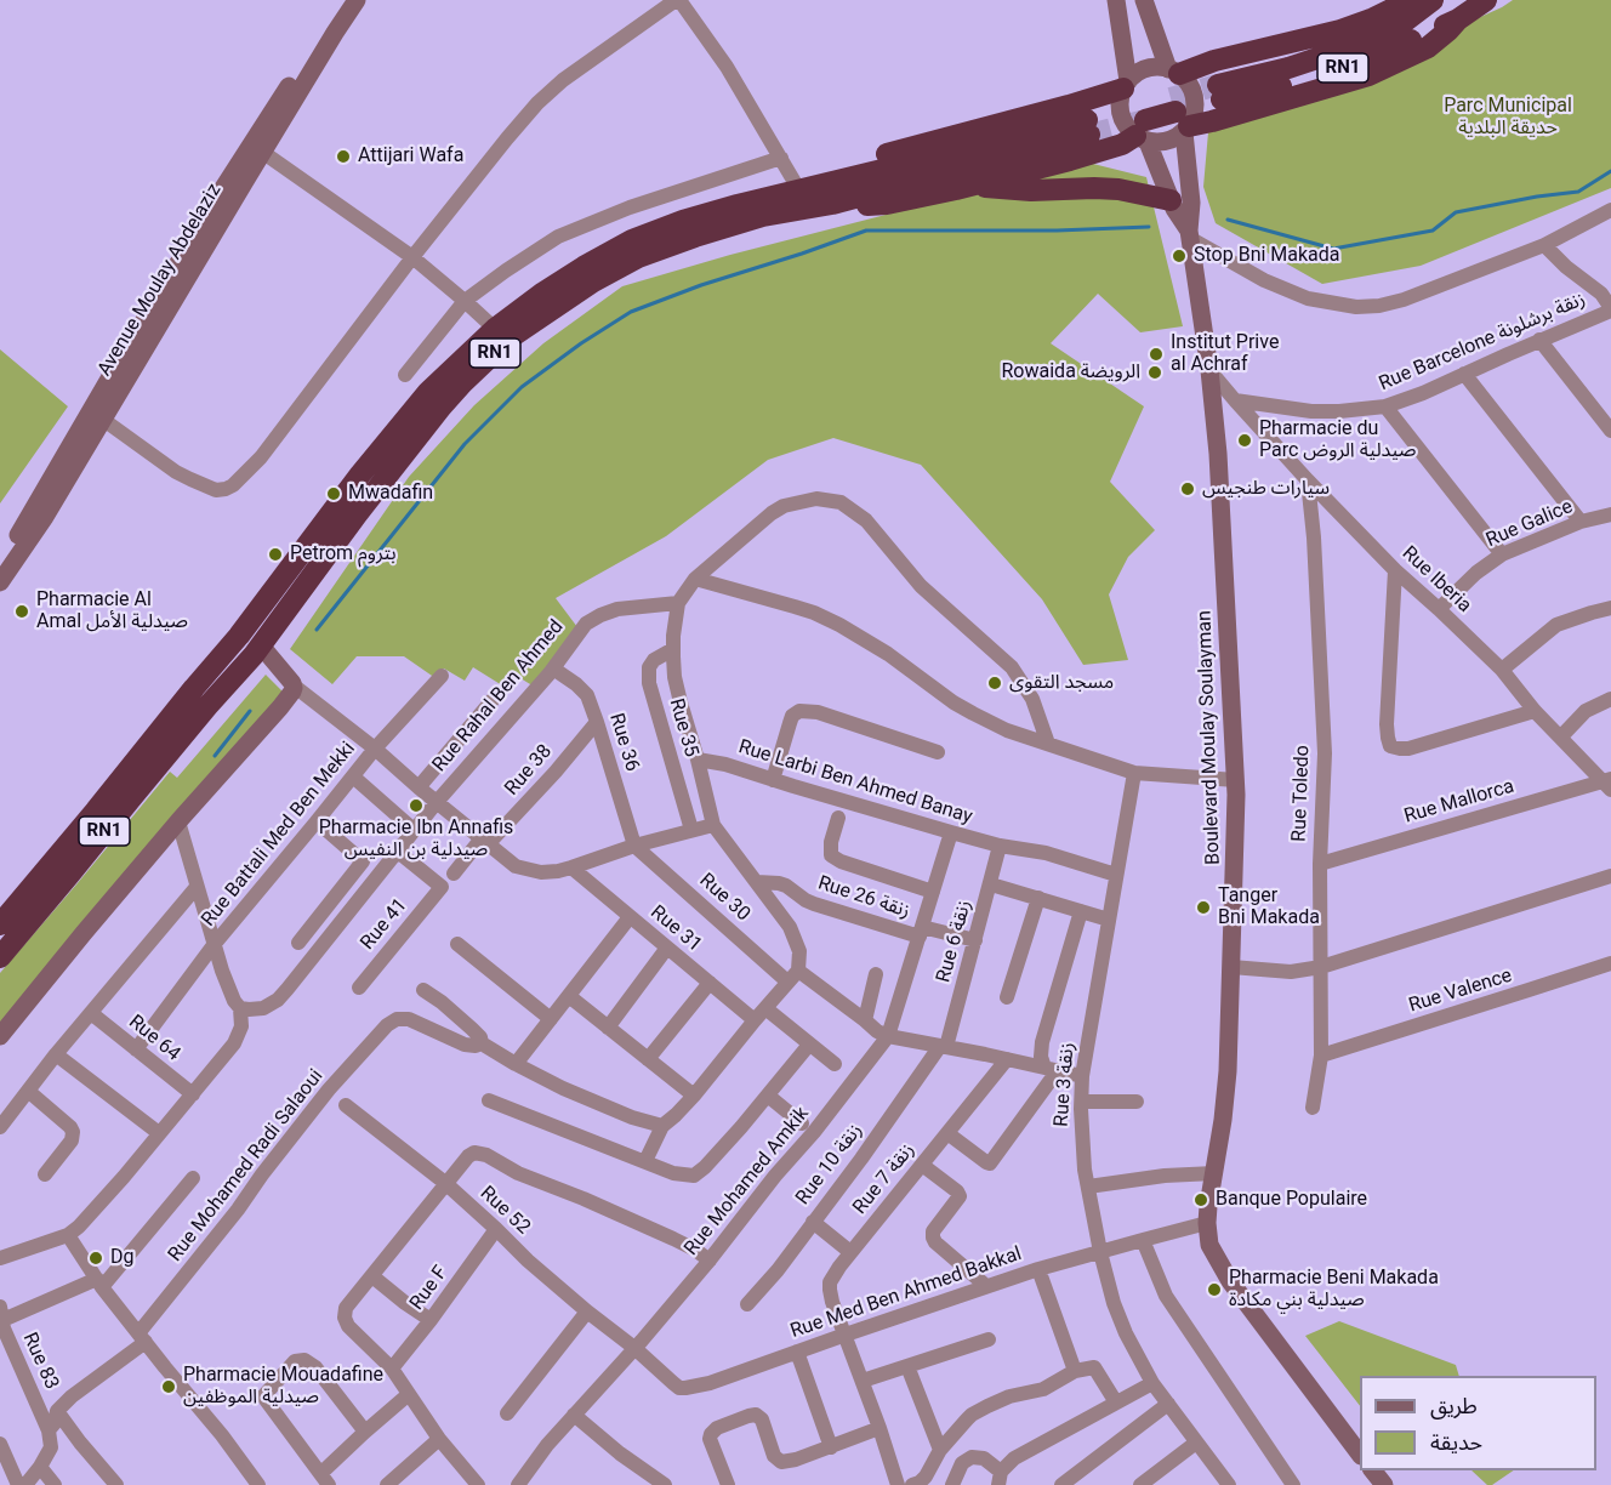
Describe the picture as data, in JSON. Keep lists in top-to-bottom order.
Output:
{
  "streets": {
    "highway": ["RN1"],
    "main road": ["Avenue Moulay Abdelaziz", "Boulevard Moulay Soulayman"],
    "street": [
      "Rue Barcelone زنقة برشلونة",
      "Rue Galice",
      "Rue Iberia",
      "Rue Rahal Ben Ahmed",
      "Rue 35",
      "Rue 36",
      "Rue 38",
      "Rue Larbi Ben Ahmed Banay",
      "Rue Toledo",
      "Rue Mallorca",
      "Rue Battali Med Ben Mekki",
      "Rue 30",
      "Rue 26 زنقة",
      "Rue 41",
      "Rue 31",
      "Rue 6 زنقة",
      "Rue Valence",
      "Rue 64",
      "Rue 3 زنقة",
      "Rue 10 زنقة",
      "Rue Mohamed Radi Salaoui",
      "Rue 7 زنقة",
      "Rue Mohamed Amkik",
      "Rue 52",
      "Rue F",
      "Rue Med Ben Ahmed Bakkal",
      "Rue 83"
    ]
  },
  "crossings": [
    ["Rue Barcelone زنقة برشلونة", "Rue Iberia"],
    ["Rue Galice", "Rue Iberia"],
    ["Rue Iberia", "Rue Toledo"],
    ["Rue Iberia", "Rue Mallorca"],
    ["Rue Rahal Ben Ahmed", "Rue 36"],
    ["Rue Rahal Ben Ahmed", "Rue 41"],
    ["Boulevard Moulay Soulayman", "Rue Med Ben Ahmed Bakkal"],
    ["Rue 36", "Rue 38"],
    ["Rue 36", "Rue 30"],
    ["Rue Larbi Ben Ahmed Banay", "Rue 6 زنقة"],
    ["Rue Larbi Ben Ahmed Banay", "Rue 3 زنقة"],
    ["Rue Larbi Ben Ahmed Banay", "Rue Mohamed Amkik"],
    ["Rue Toledo", "Rue Mallorca"],
    ["Rue Toledo", "Rue Valence"],
    ["Rue Battali Med Ben Mekki", "Rue 64"],
    ["Rue 26 زنقة", "Rue 6 زنقة"],
    ["Rue 26 زنقة", "Rue Mohamed Amkik"],
    ["Rue 6 زنقة", "Rue 10 زنقة"],
    ["Rue 3 زنقة", "Rue Med Ben Ahmed Bakkal"],
    ["Rue Mohamed Radi Salaoui", "Rue 83"],
    ["Rue 7 زنقة", "Rue Med Ben Ahmed Bakkal"],
    ["Rue Mohamed Amkik", "Rue 52"],
    ["Rue Mohamed Amkik", "Rue Med Ben Ahmed Bakkal"],
    ["Rue 52", "Rue F"],
    ["Rue 52", "Rue Med Ben Ahmed Bakkal"]
  ],
  "parks": ["Parc Municipal حديقة البلدية"],
  "places": [
    "Attijari Wafa",
    "Stop Bni Makada",
    "Institut Prive al Achraf",
    "Rowaida الرويضة",
    "Pharmacie du Parc صيدلية الروض",
    "سيارات طنجيس",
    "Mwadafin",
    "Petrom بتروم",
    "Pharmacie Al Amal صيدلية الأمل",
    "مسجد التقوى",
    "Pharmacie Ibn Annafis صيدلية بن النفيس",
    "Tanger Bni Makada",
    "Banque Populaire",
    "Dg",
    "Pharmacie Beni Makada صيدلية بني مكادة",
    "Pharmacie Mouadafine صيدلية الموظفين"
  ],
  "legend": ["طريق", "حديقة"]
}
